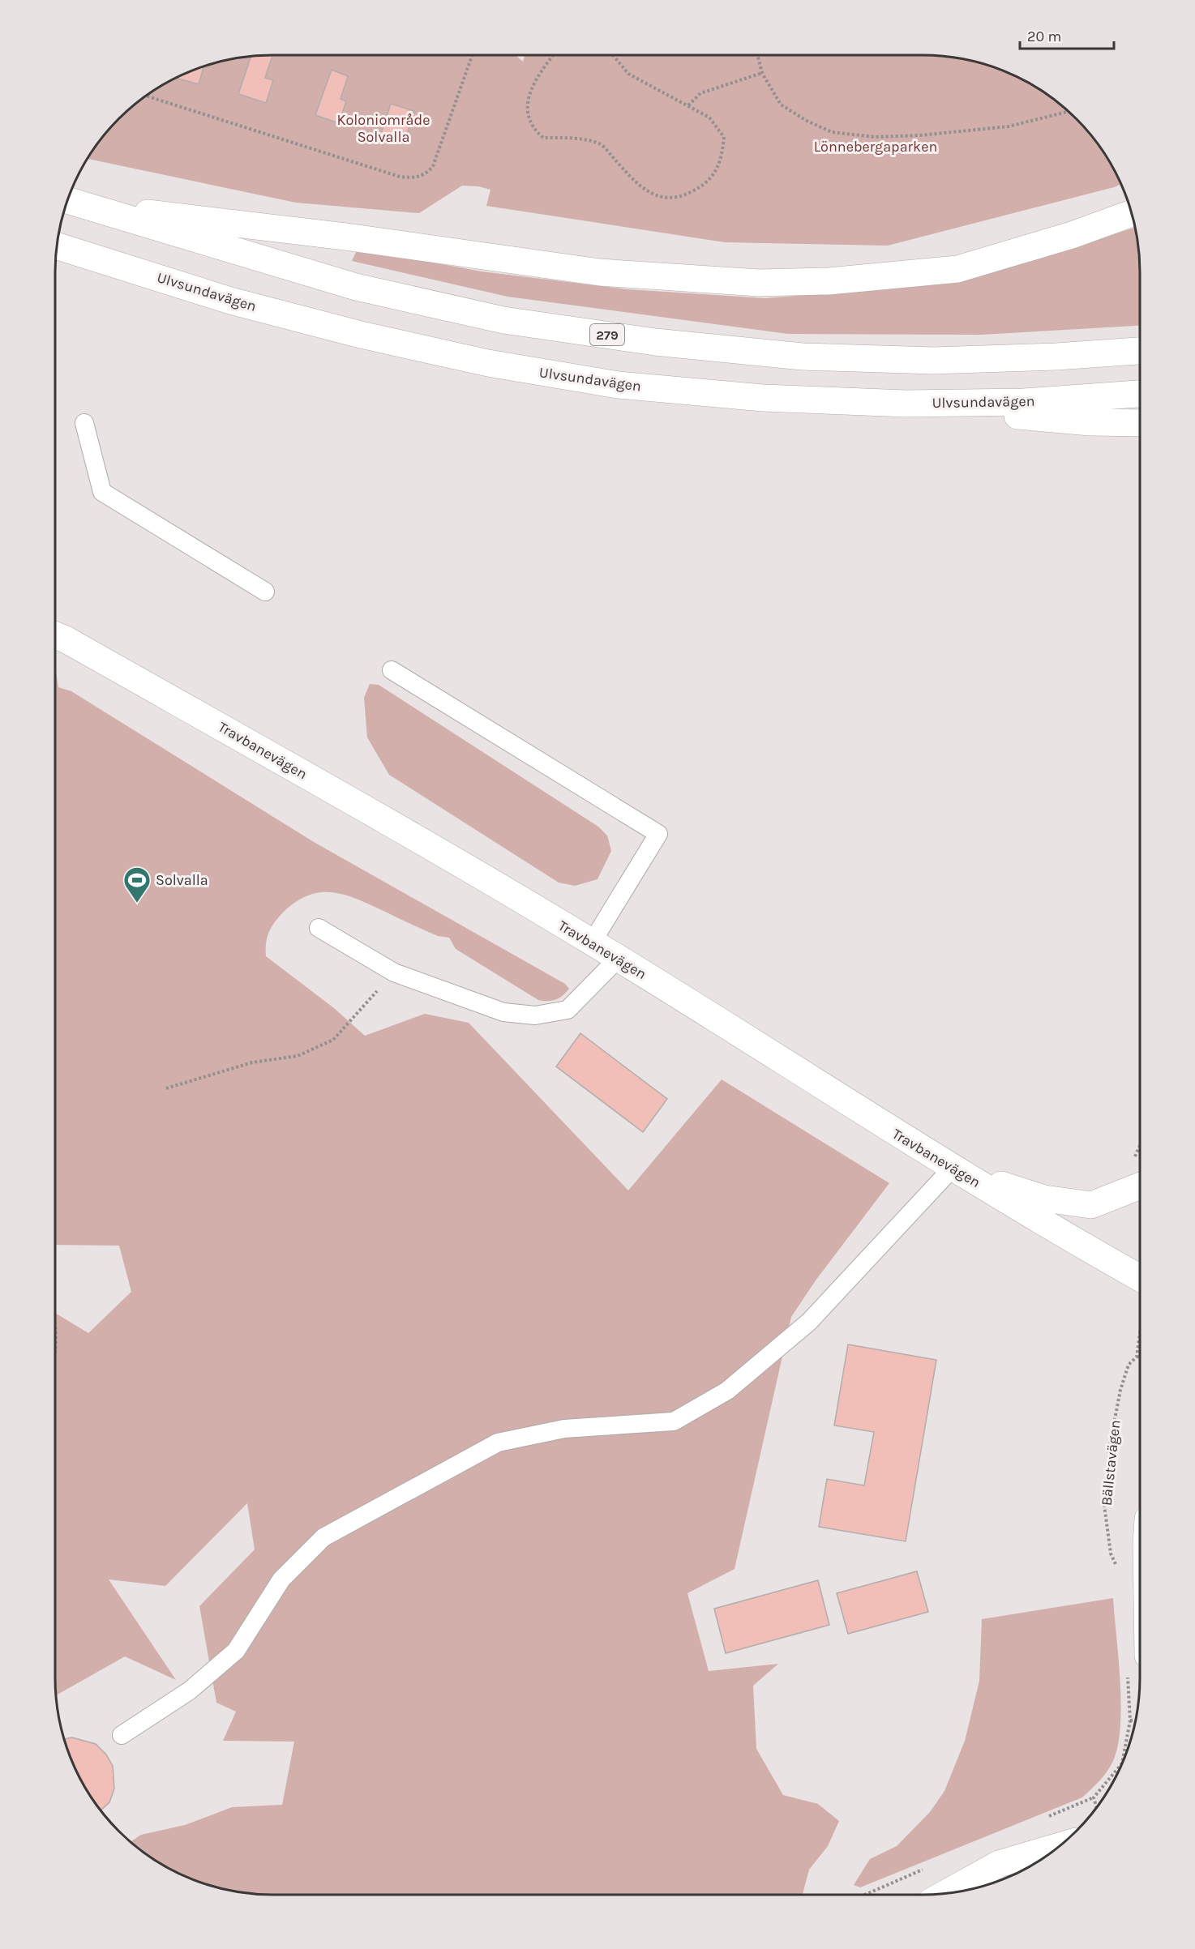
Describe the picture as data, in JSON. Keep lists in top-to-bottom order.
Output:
{
  "streets": {
    "main road": ["Ulvsundavägen", "279", "Travbanevägen"],
    "path": ["Bällstavägen"]
  },
  "parks": ["Koloniområde Solvalla", "Lönnebergaparken"],
  "places": {
    "sports": ["Solvalla"]
  },
  "scale_bar": "20 m"
}
